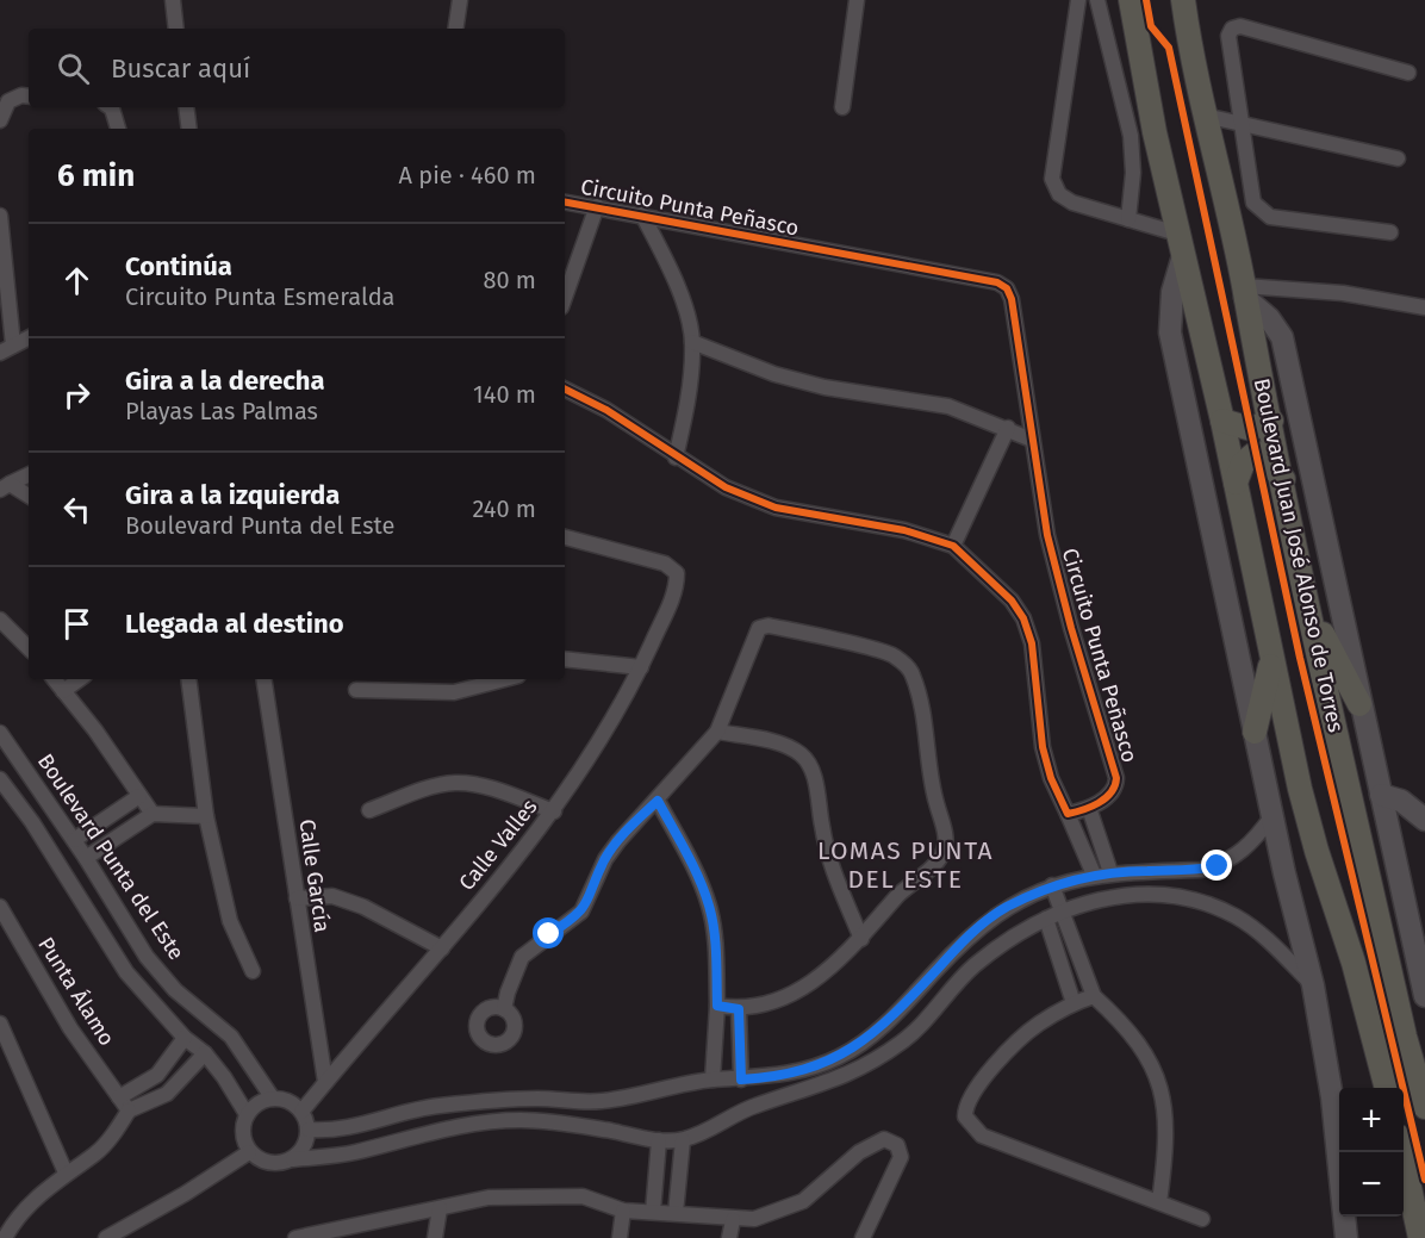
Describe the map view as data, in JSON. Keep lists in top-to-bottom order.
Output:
{
  "streets": {
    "main road": ["Boulevard Juan José Alonso de Torres"],
    "street": [
      "Circuito Punta Peñasco",
      "Calle Valles",
      "Boulevard Punta del Este",
      "Calle García",
      "Punta Álamo"
    ]
  },
  "crossings": [
    ["Calle Valles", "Boulevard Punta del Este"],
    ["Calle Valles", "Calle García"]
  ],
  "districts": ["LOMAS PUNTA DEL ESTE"],
  "page": {
    "search": "Buscar aquí",
    "heading": ["6 min", "A pie · 460 m"],
    "list": [
      ["Continúa", "Circuito Punta Esmeralda", "80 m"],
      ["Gira a la derecha", "Playas Las Palmas", "140 m"],
      ["Gira a la izquierda", "Boulevard Punta del Este", "240 m"],
      "Llegada al destino"
    ],
    "map_buttons": ["+", "−"]
  }
}
